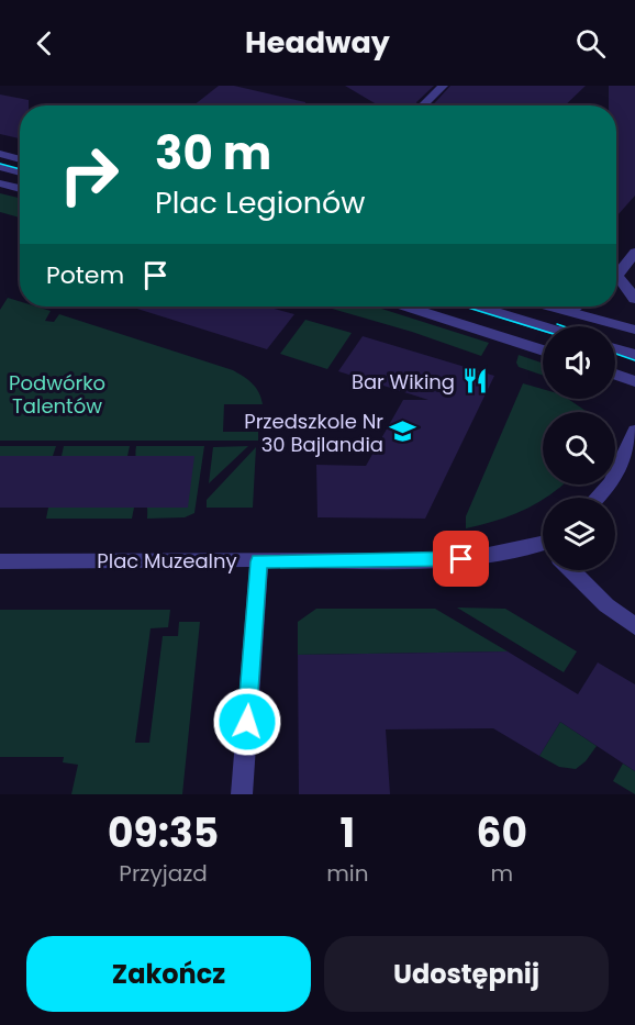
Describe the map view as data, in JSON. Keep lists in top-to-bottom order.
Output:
{
  "streets": {
    "street": ["Plac Muzealny"]
  },
  "parks": ["Podwórko Talentów"],
  "places": {
    "restaurant": ["Bar Wiking"],
    "school or university": ["Przedszkole Nr 30 Bajlandia"]
  },
  "page": {
    "header": "Headway",
    "turn": ["30 m", "Plac Legionów"],
    "then": "Potem",
    "eta": [
      "09:35",
      "Przyjazd",
      "1",
      "min",
      "60",
      "m"
    ],
    "buttons": ["Zakończ", "Udostępnij"]
  }
}
